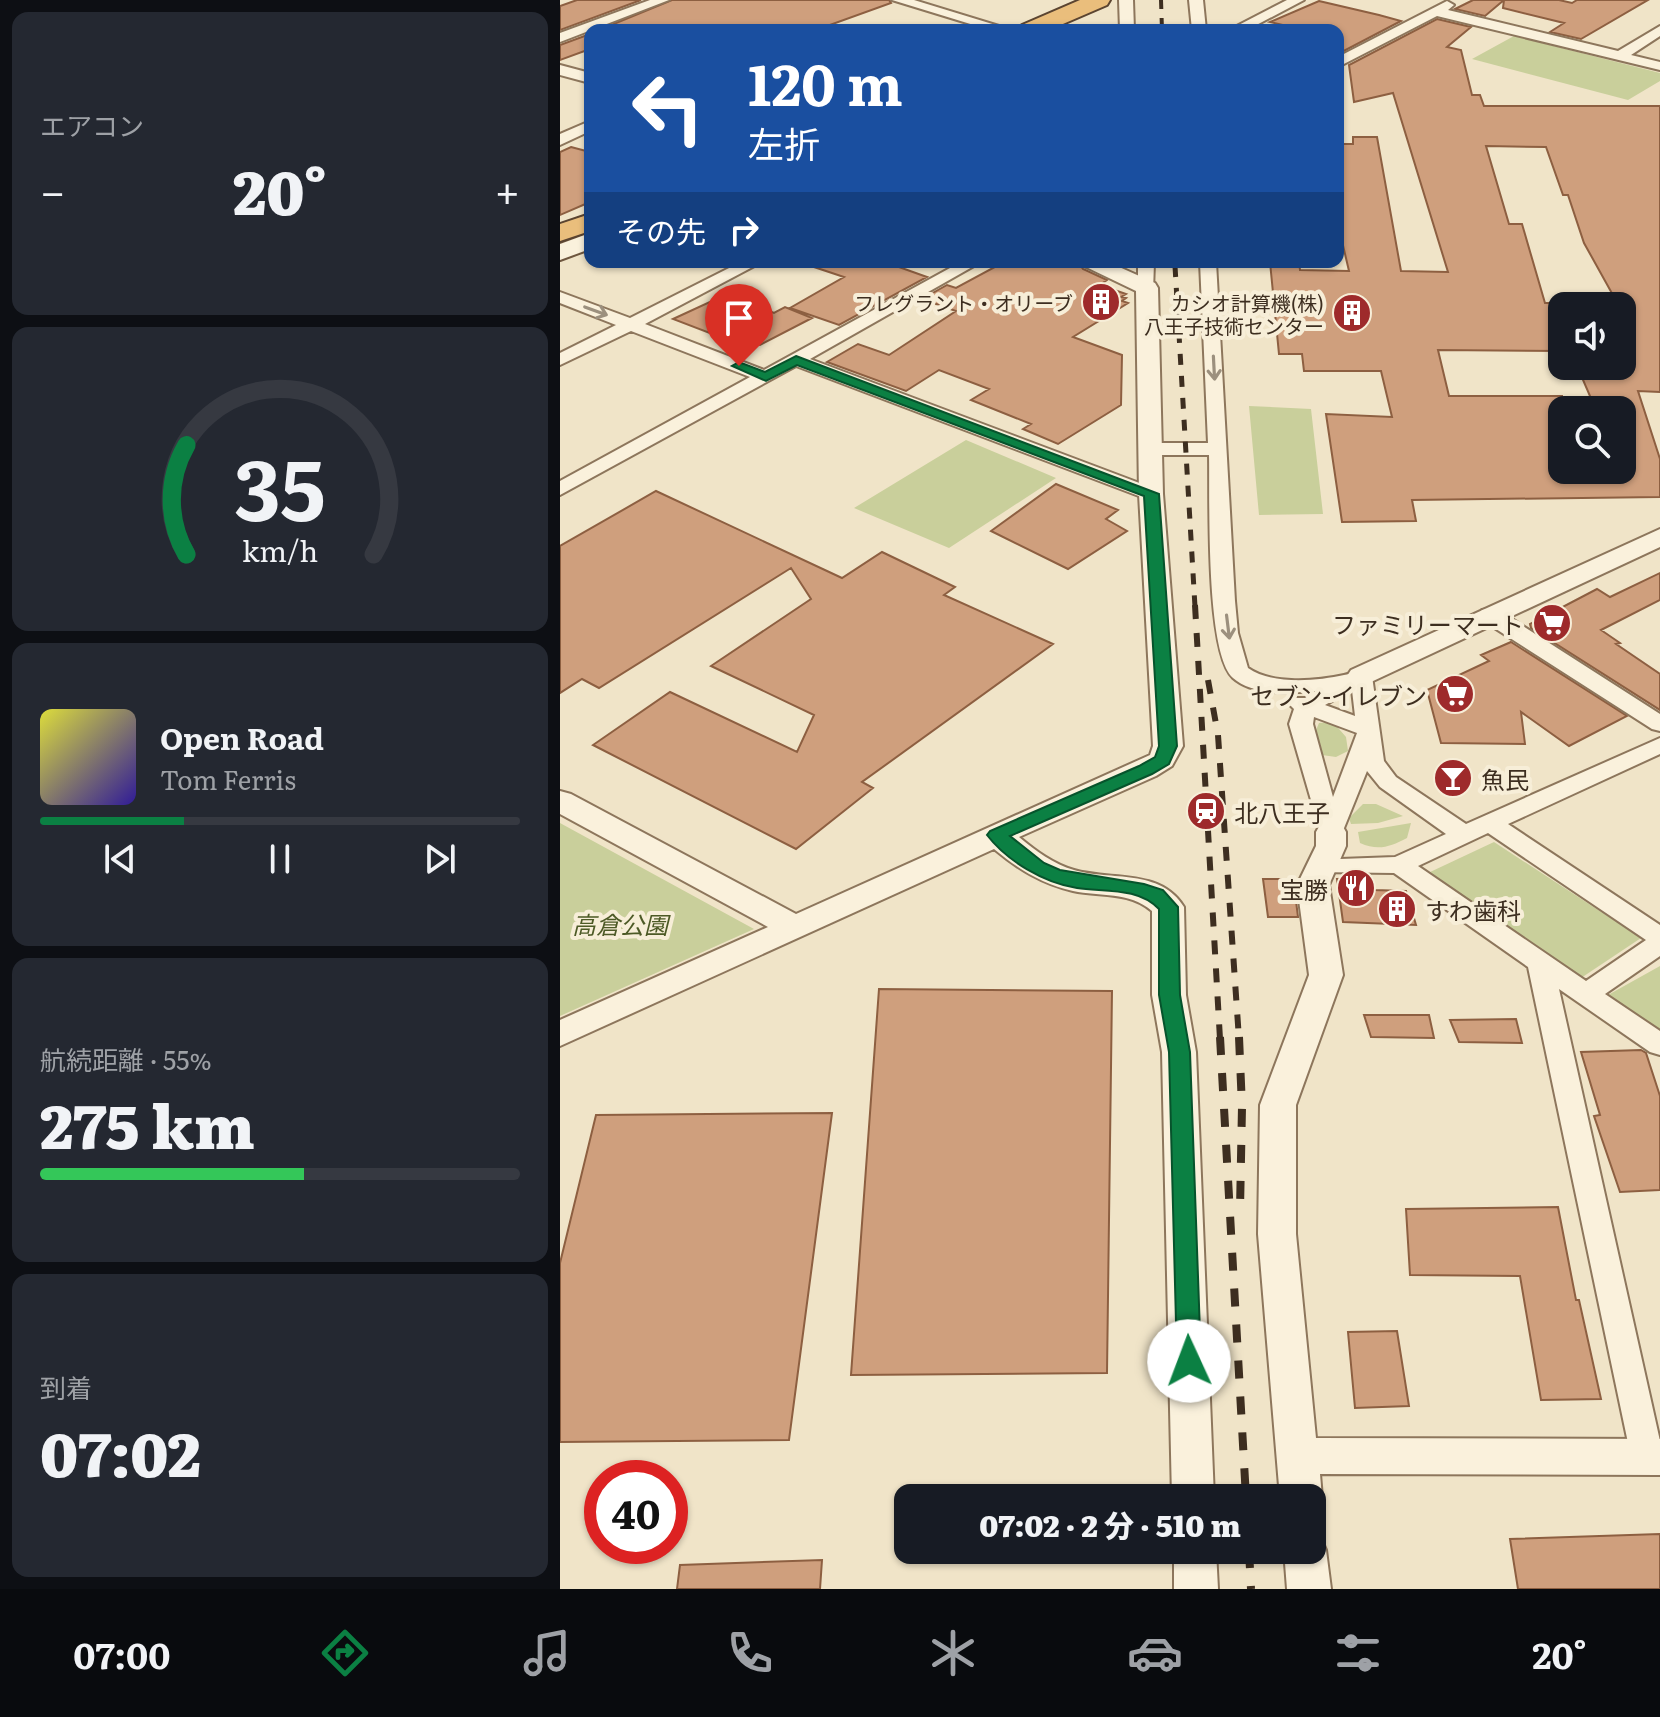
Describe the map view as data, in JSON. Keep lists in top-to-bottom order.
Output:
{
  "parks": ["高倉公園"],
  "places": {
    "building": ["フレグラント・オリーブ", "カシオ計算機(株) 八王子技術センター", "すわ歯科"],
    "supermarket": ["ファミリーマート", "セブン-イレブン"],
    "bar": ["魚民"],
    "station": ["北八王子"],
    "restaurant": ["宝勝"]
  },
  "page": {
    "tile": [
      "エアコン",
      ["航続距離 · 55%", "275 km"],
      ["到着", "07:02"]
    ],
    "turn": ["120 m", "左折"],
    "heat": ["−", "20°", "+"],
    "then": "その先",
    "song": ["Open Road", "Tom Ferris"],
    "limit": "40",
    "trip": "07:02 · 2 分 · 510 m",
    "tabs": ["07:00", "20°"],
    "gauge": ["35", "km/h"]
  }
}
